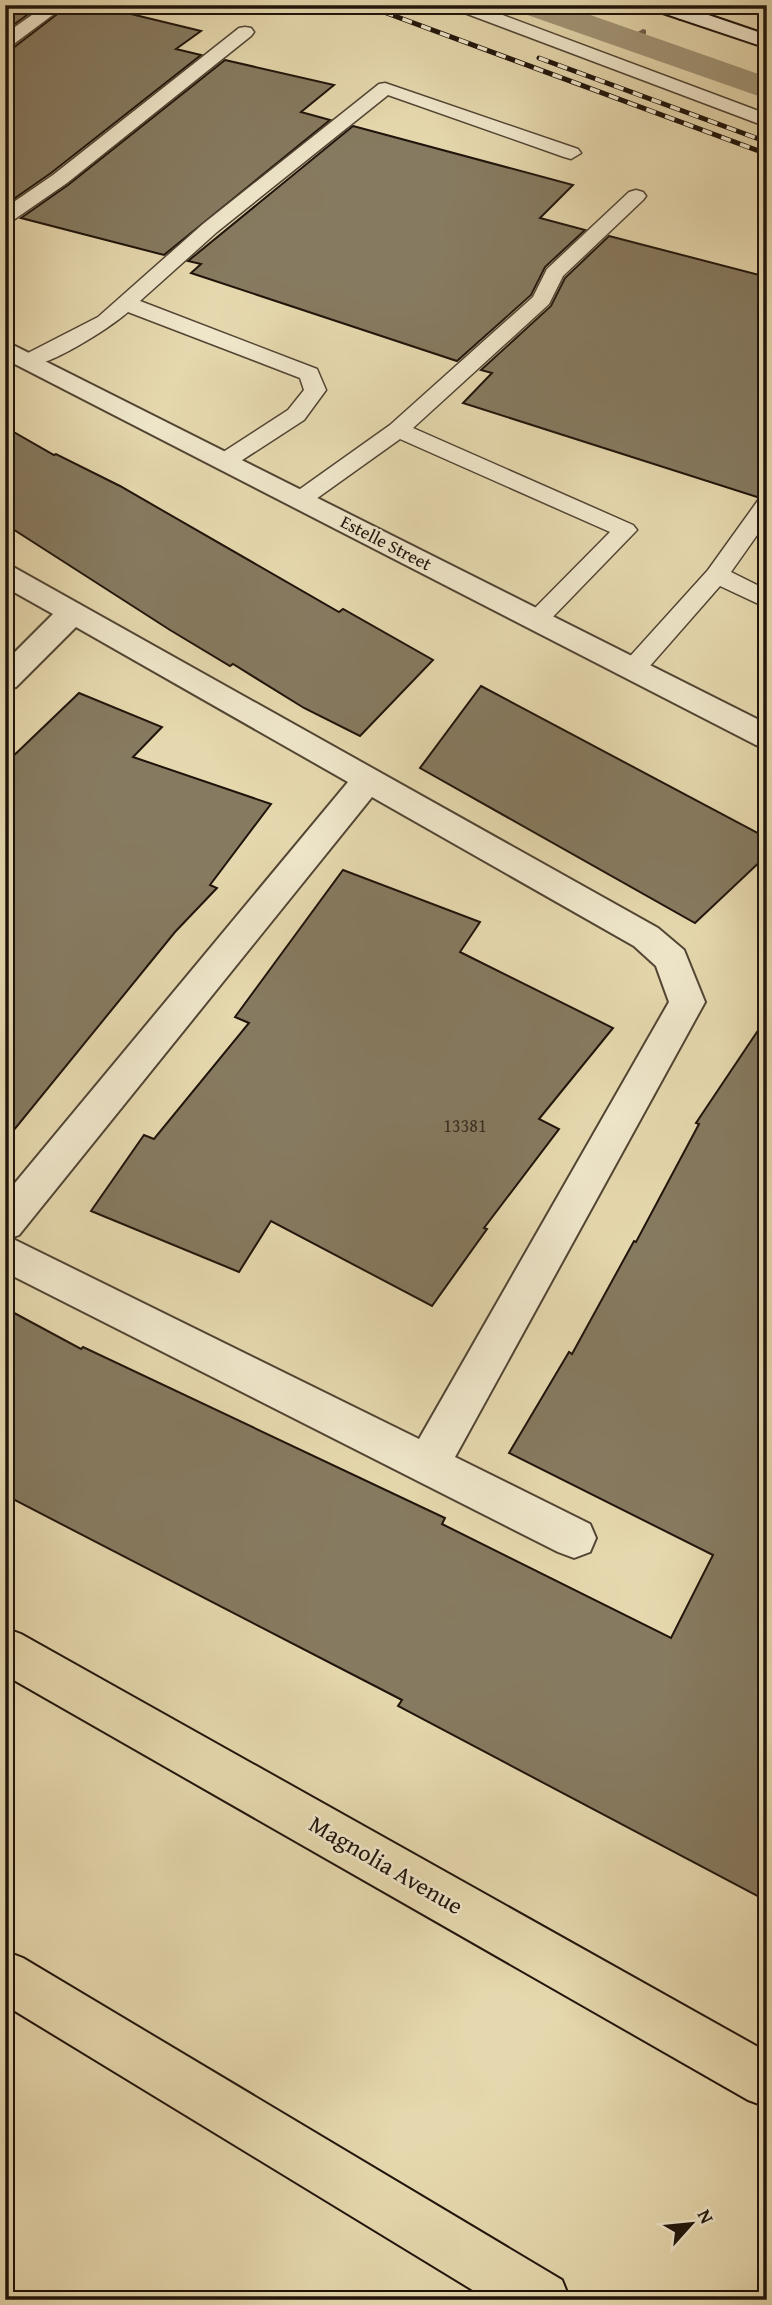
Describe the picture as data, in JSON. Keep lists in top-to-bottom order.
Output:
{
  "streets": {
    "main road": ["Magnolia Avenue"],
    "street": ["Estelle Street"]
  },
  "house_numbers": ["13381"],
  "north": "top right"
}
